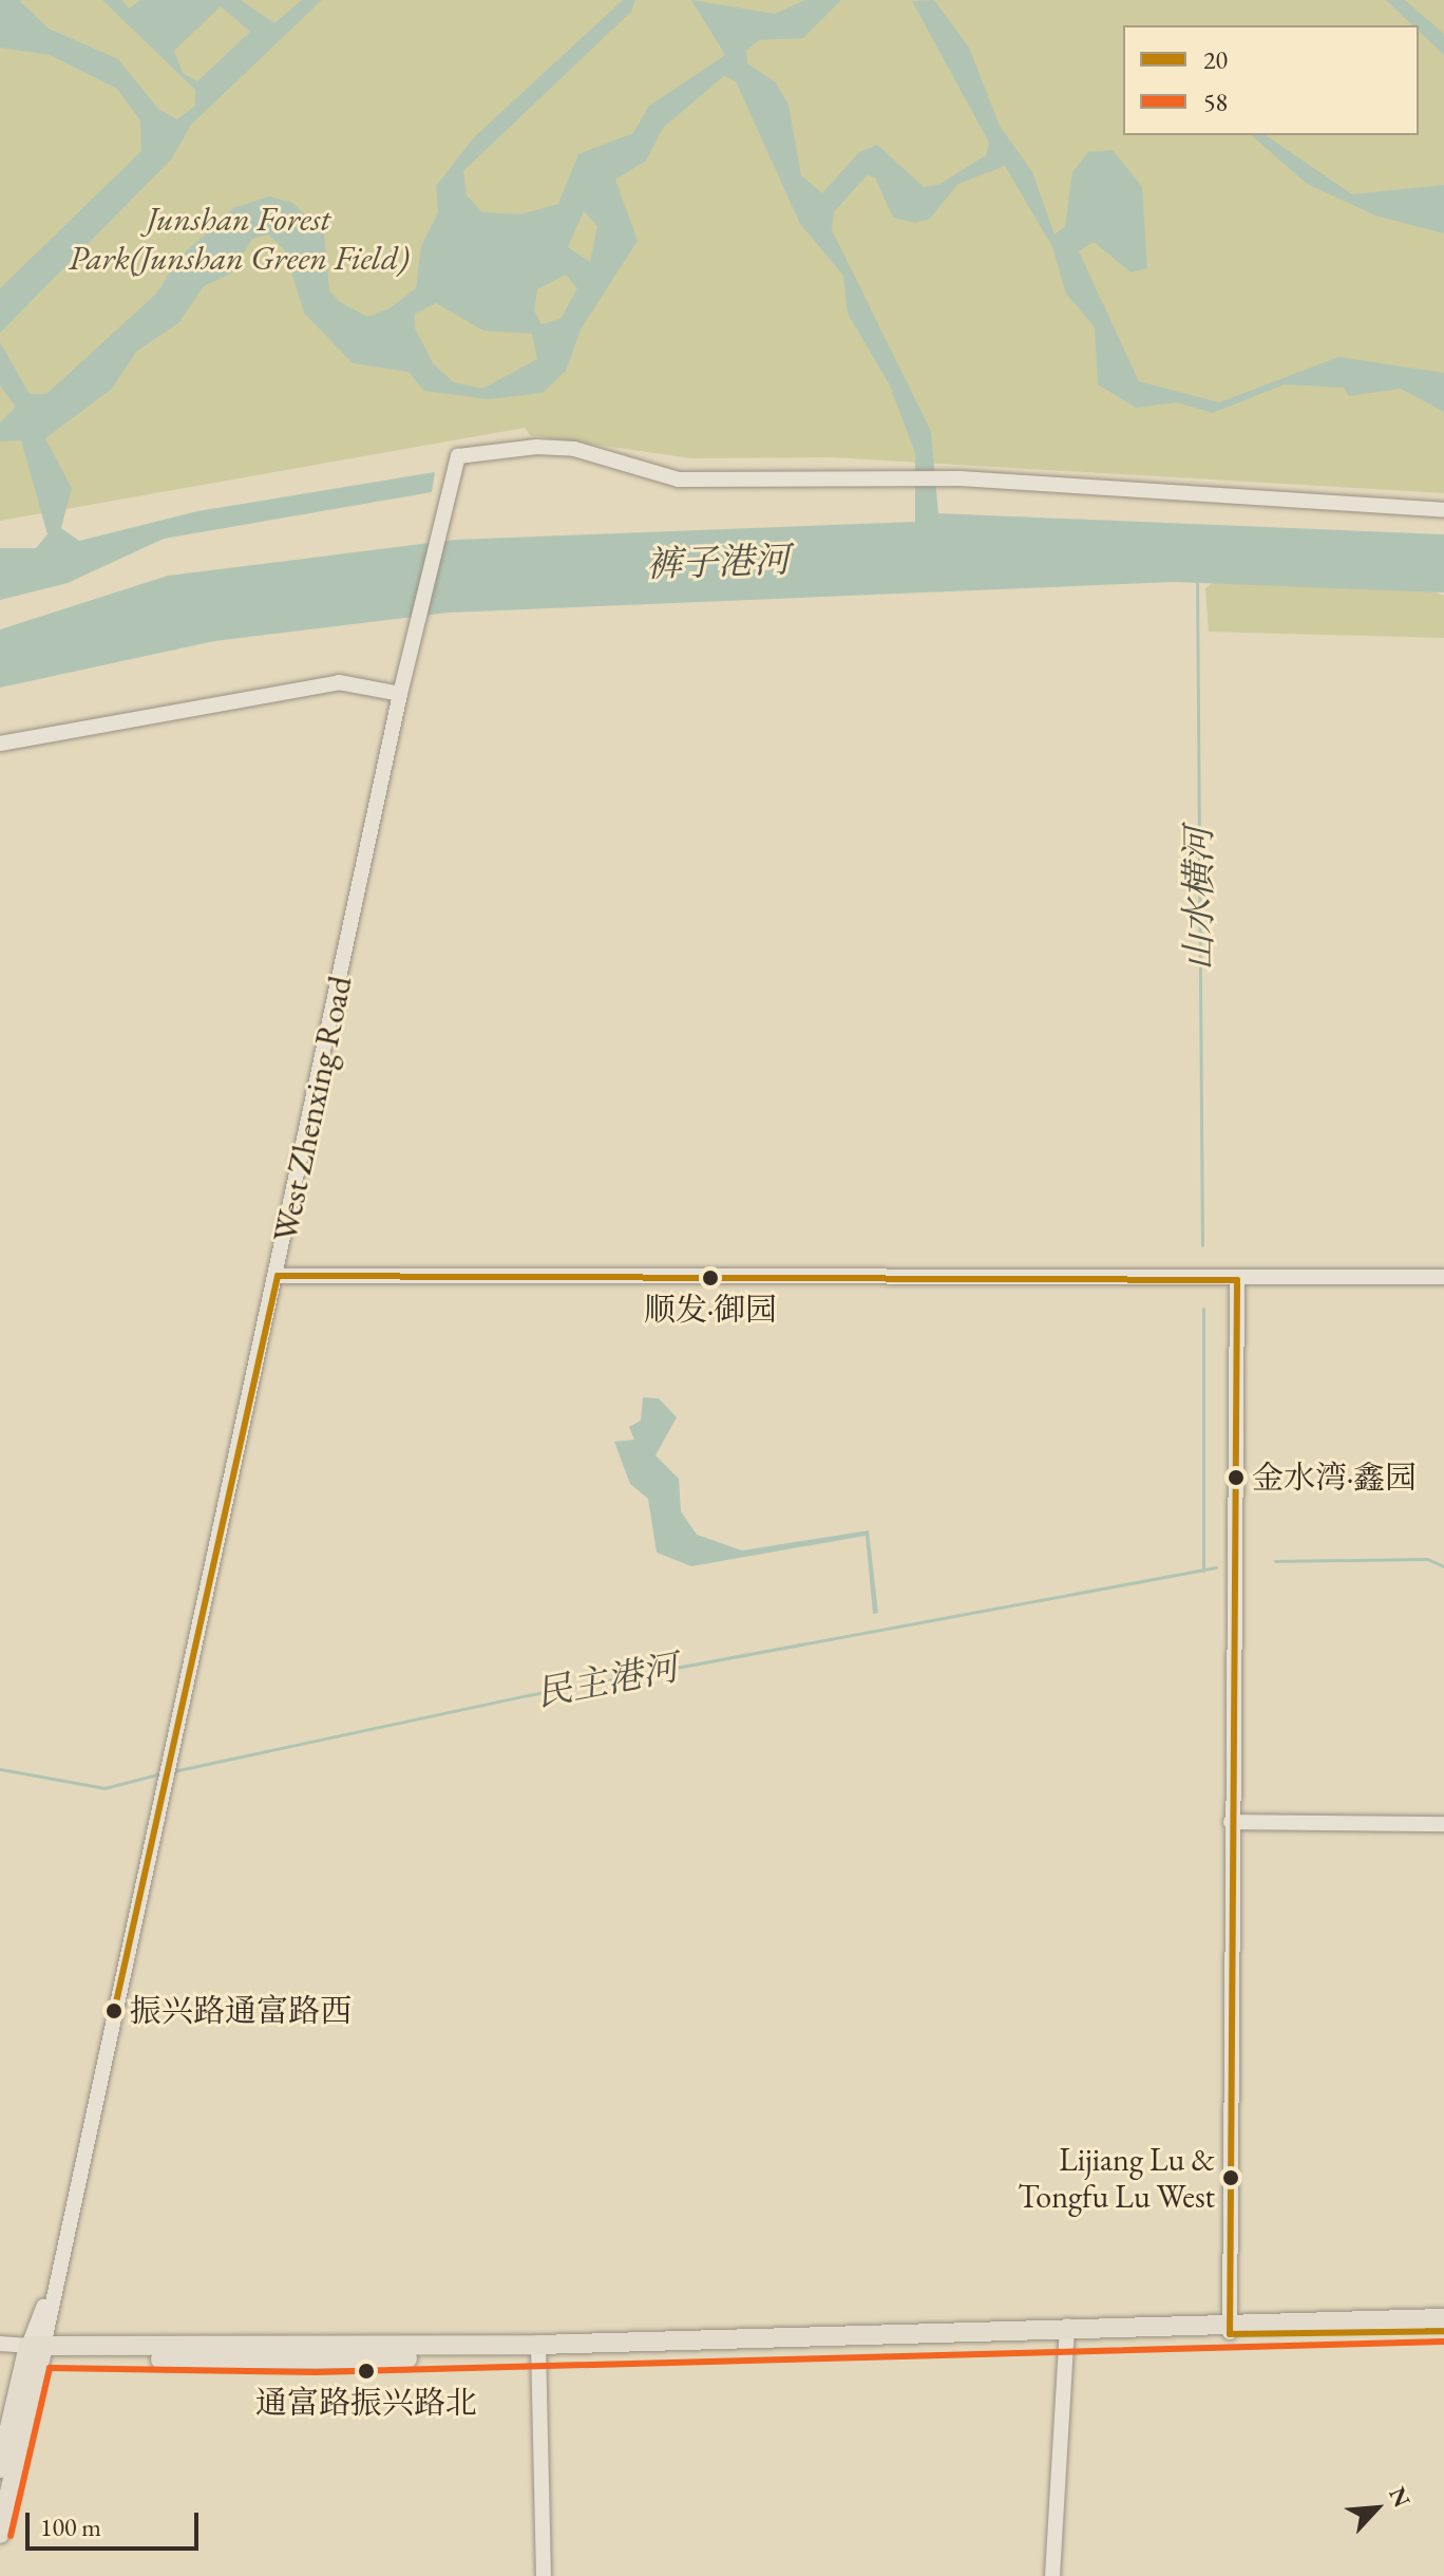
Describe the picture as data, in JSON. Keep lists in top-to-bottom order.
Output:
{
  "streets": {
    "street": ["West Zhenxing Road"]
  },
  "water": ["裤子港河", "山水横河", "民主港河"],
  "parks": ["Junshan Forest Park(Junshan Green Field)"],
  "places": [
    "顺发·御园",
    "金水湾·鑫园",
    "振兴路通富路西",
    "Lijiang Lu & Tongfu Lu West",
    "通富路振兴路北"
  ],
  "lines": ["transit line 20", "transit line 58"],
  "legend": ["20", "58"],
  "scale_bar": "100 m",
  "north": "top right"
}
